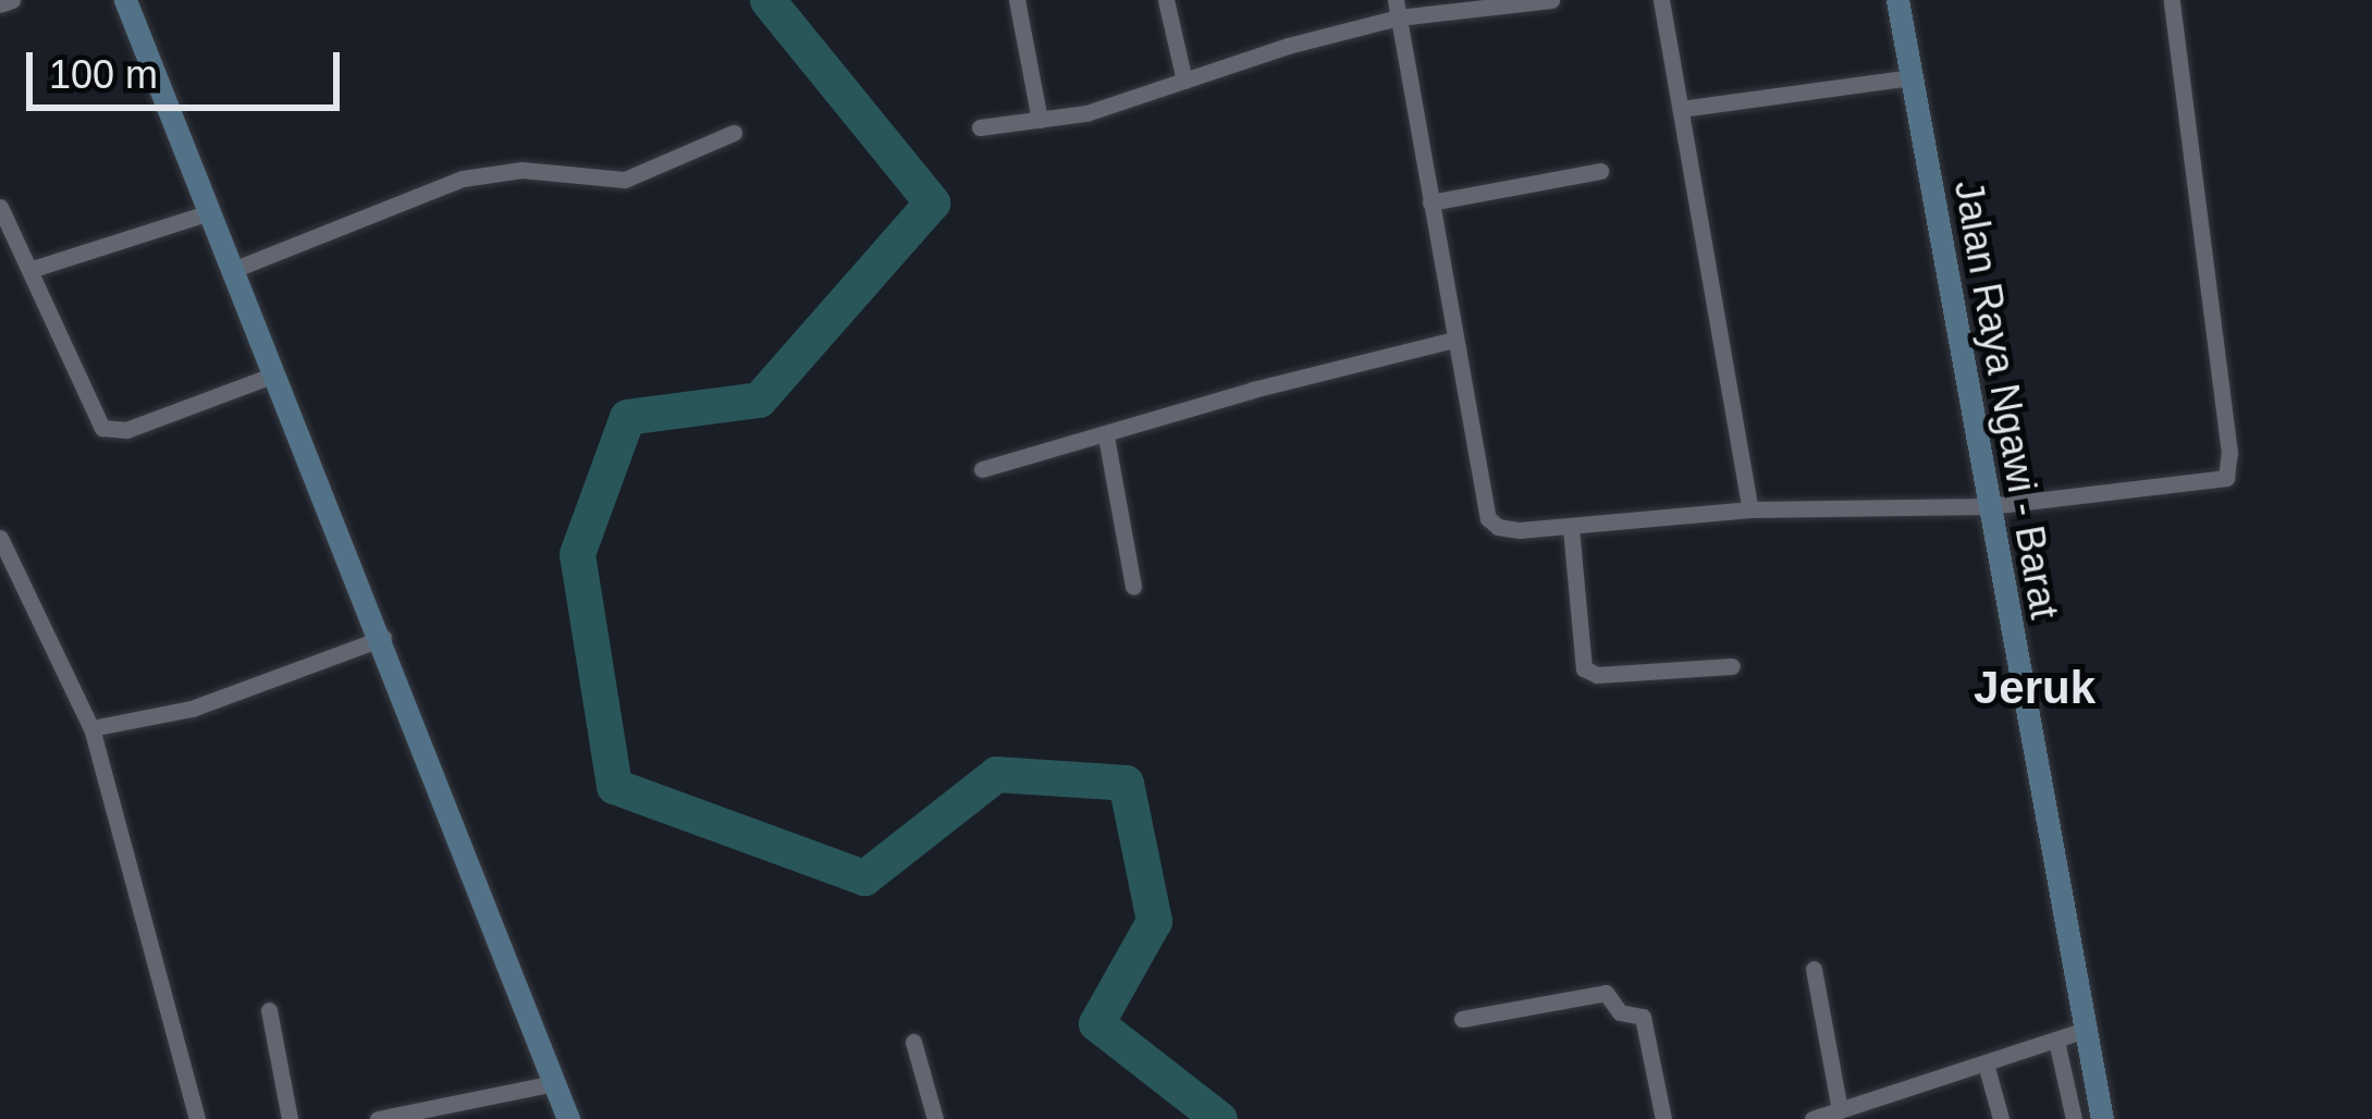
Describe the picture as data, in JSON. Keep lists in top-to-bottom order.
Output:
{
  "streets": {
    "street": ["Jalan Raya Ngawi - Barat"]
  },
  "districts": ["Jeruk"],
  "scale_bar": "100 m"
}
